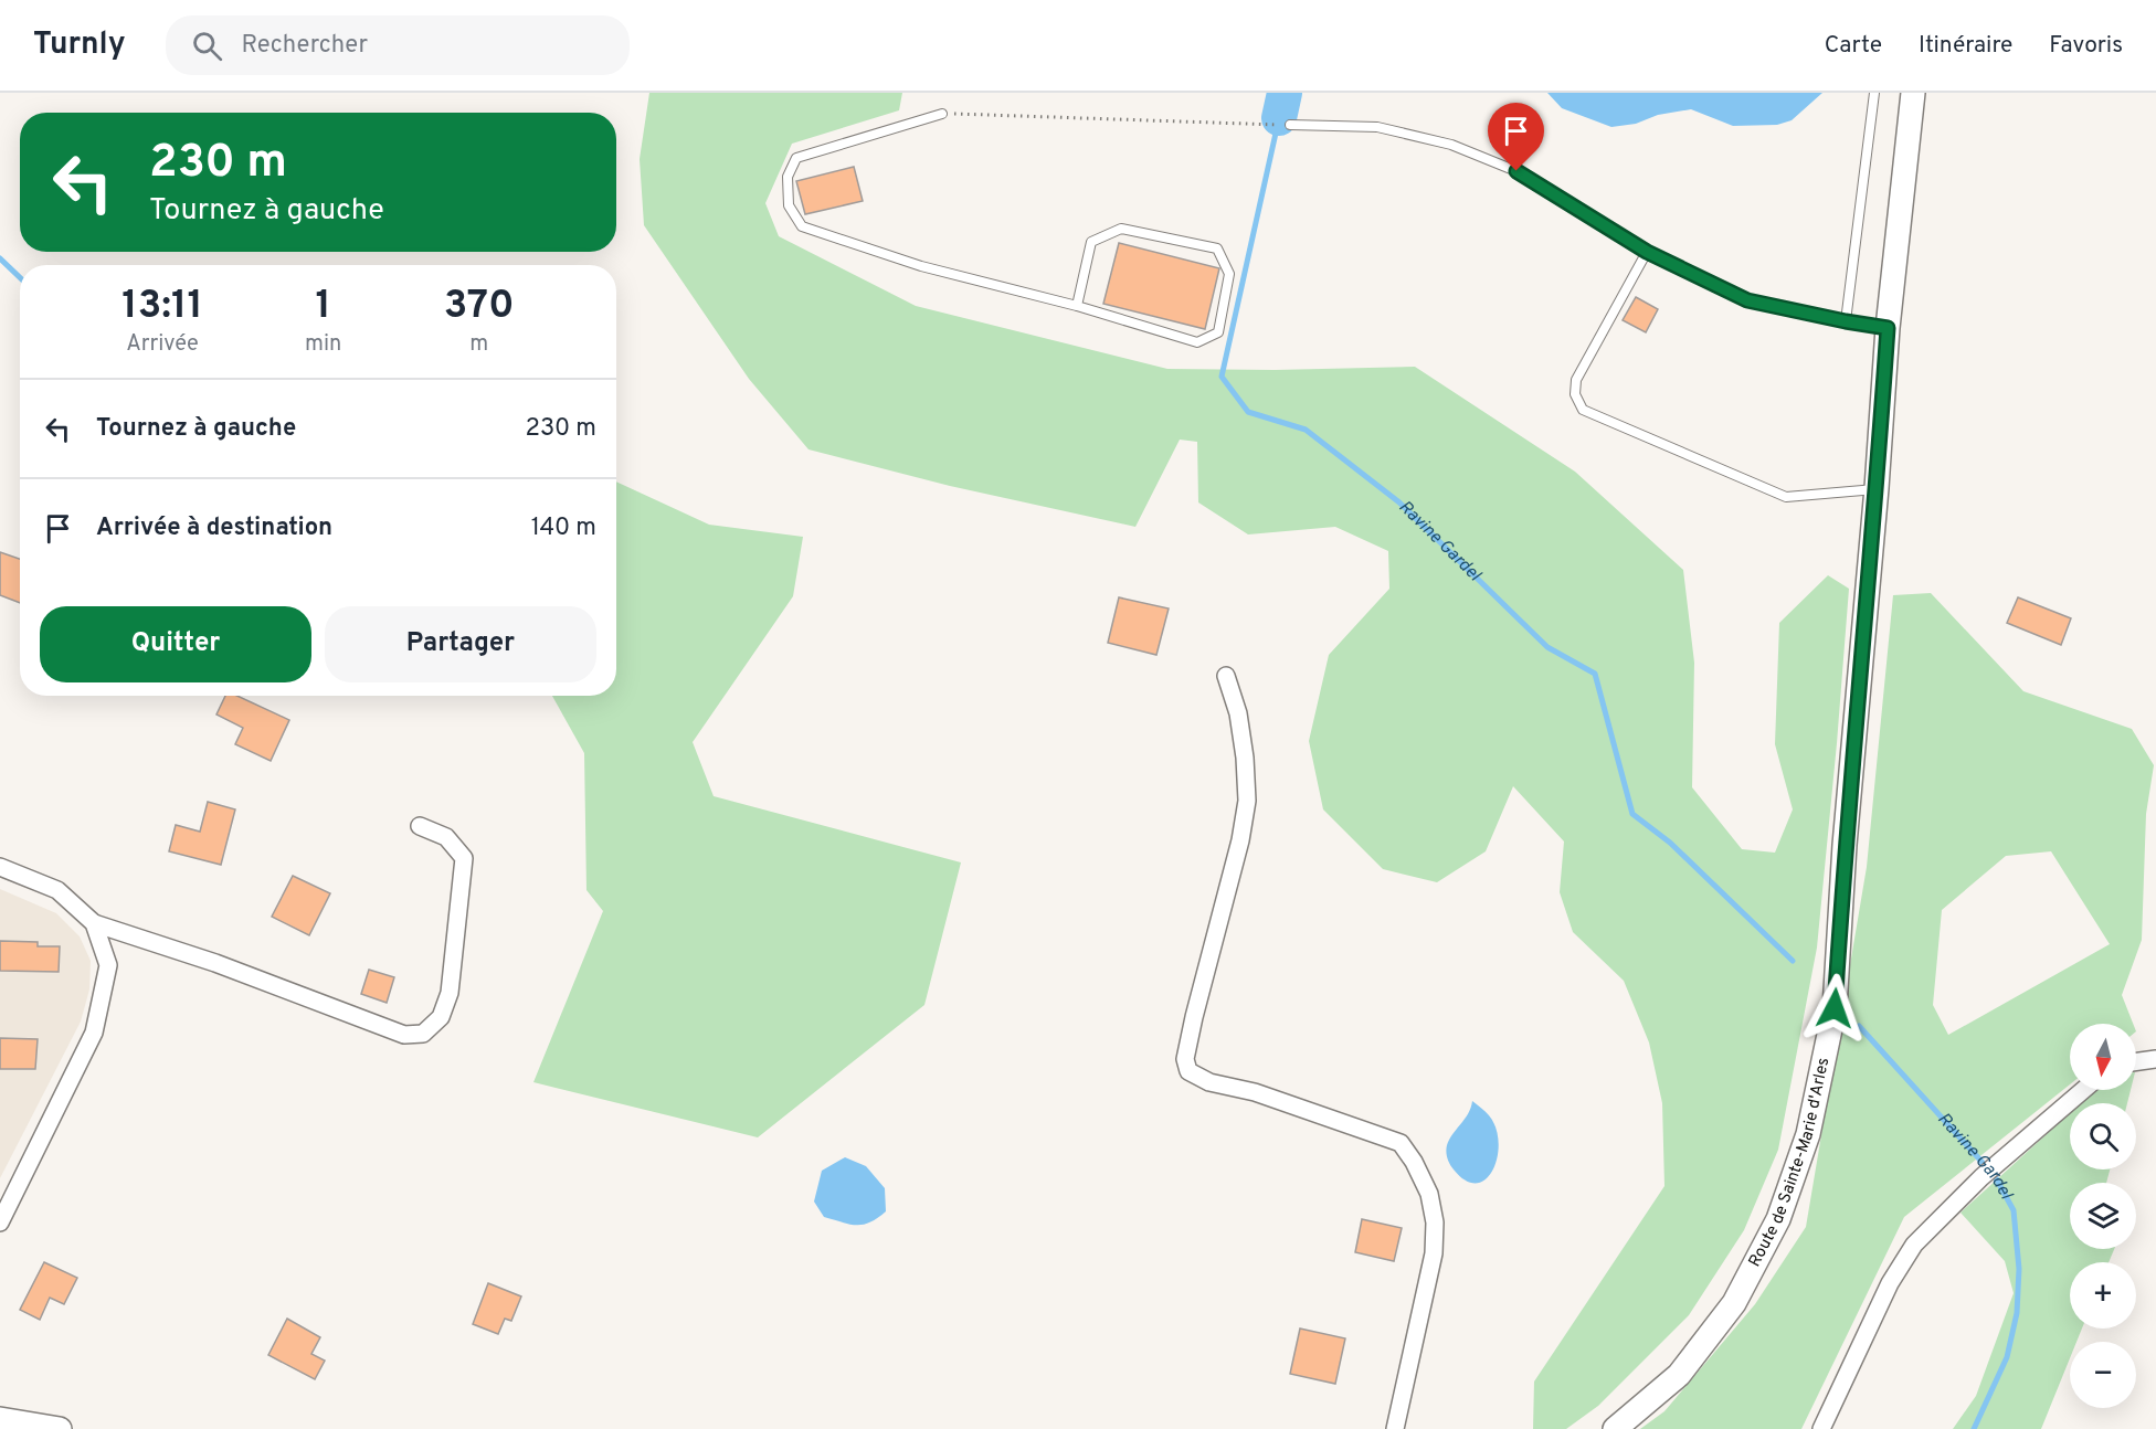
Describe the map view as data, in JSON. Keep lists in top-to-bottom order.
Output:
{
  "streets": {
    "main road": ["Route de Sainte-Marie d'Arles"]
  },
  "water": ["Ravine Gardel"],
  "north": "bottom",
  "page": {
    "header": "Turnly",
    "search": "Rechercher",
    "nav": ["Carte", "Itinéraire", "Favoris"],
    "turn": ["230 m", "Tournez à gauche"],
    "eta": [
      "13:11",
      "Arrivée",
      "1",
      "min",
      "370",
      "m"
    ],
    "list": [
      {
        "name": "Tournez à gauche",
        "value": "230 m"
      },
      {
        "name": "Arrivée à destination",
        "value": "140 m"
      }
    ],
    "buttons": ["Quitter", "Partager"],
    "map_buttons": ["+", "−"]
  }
}
